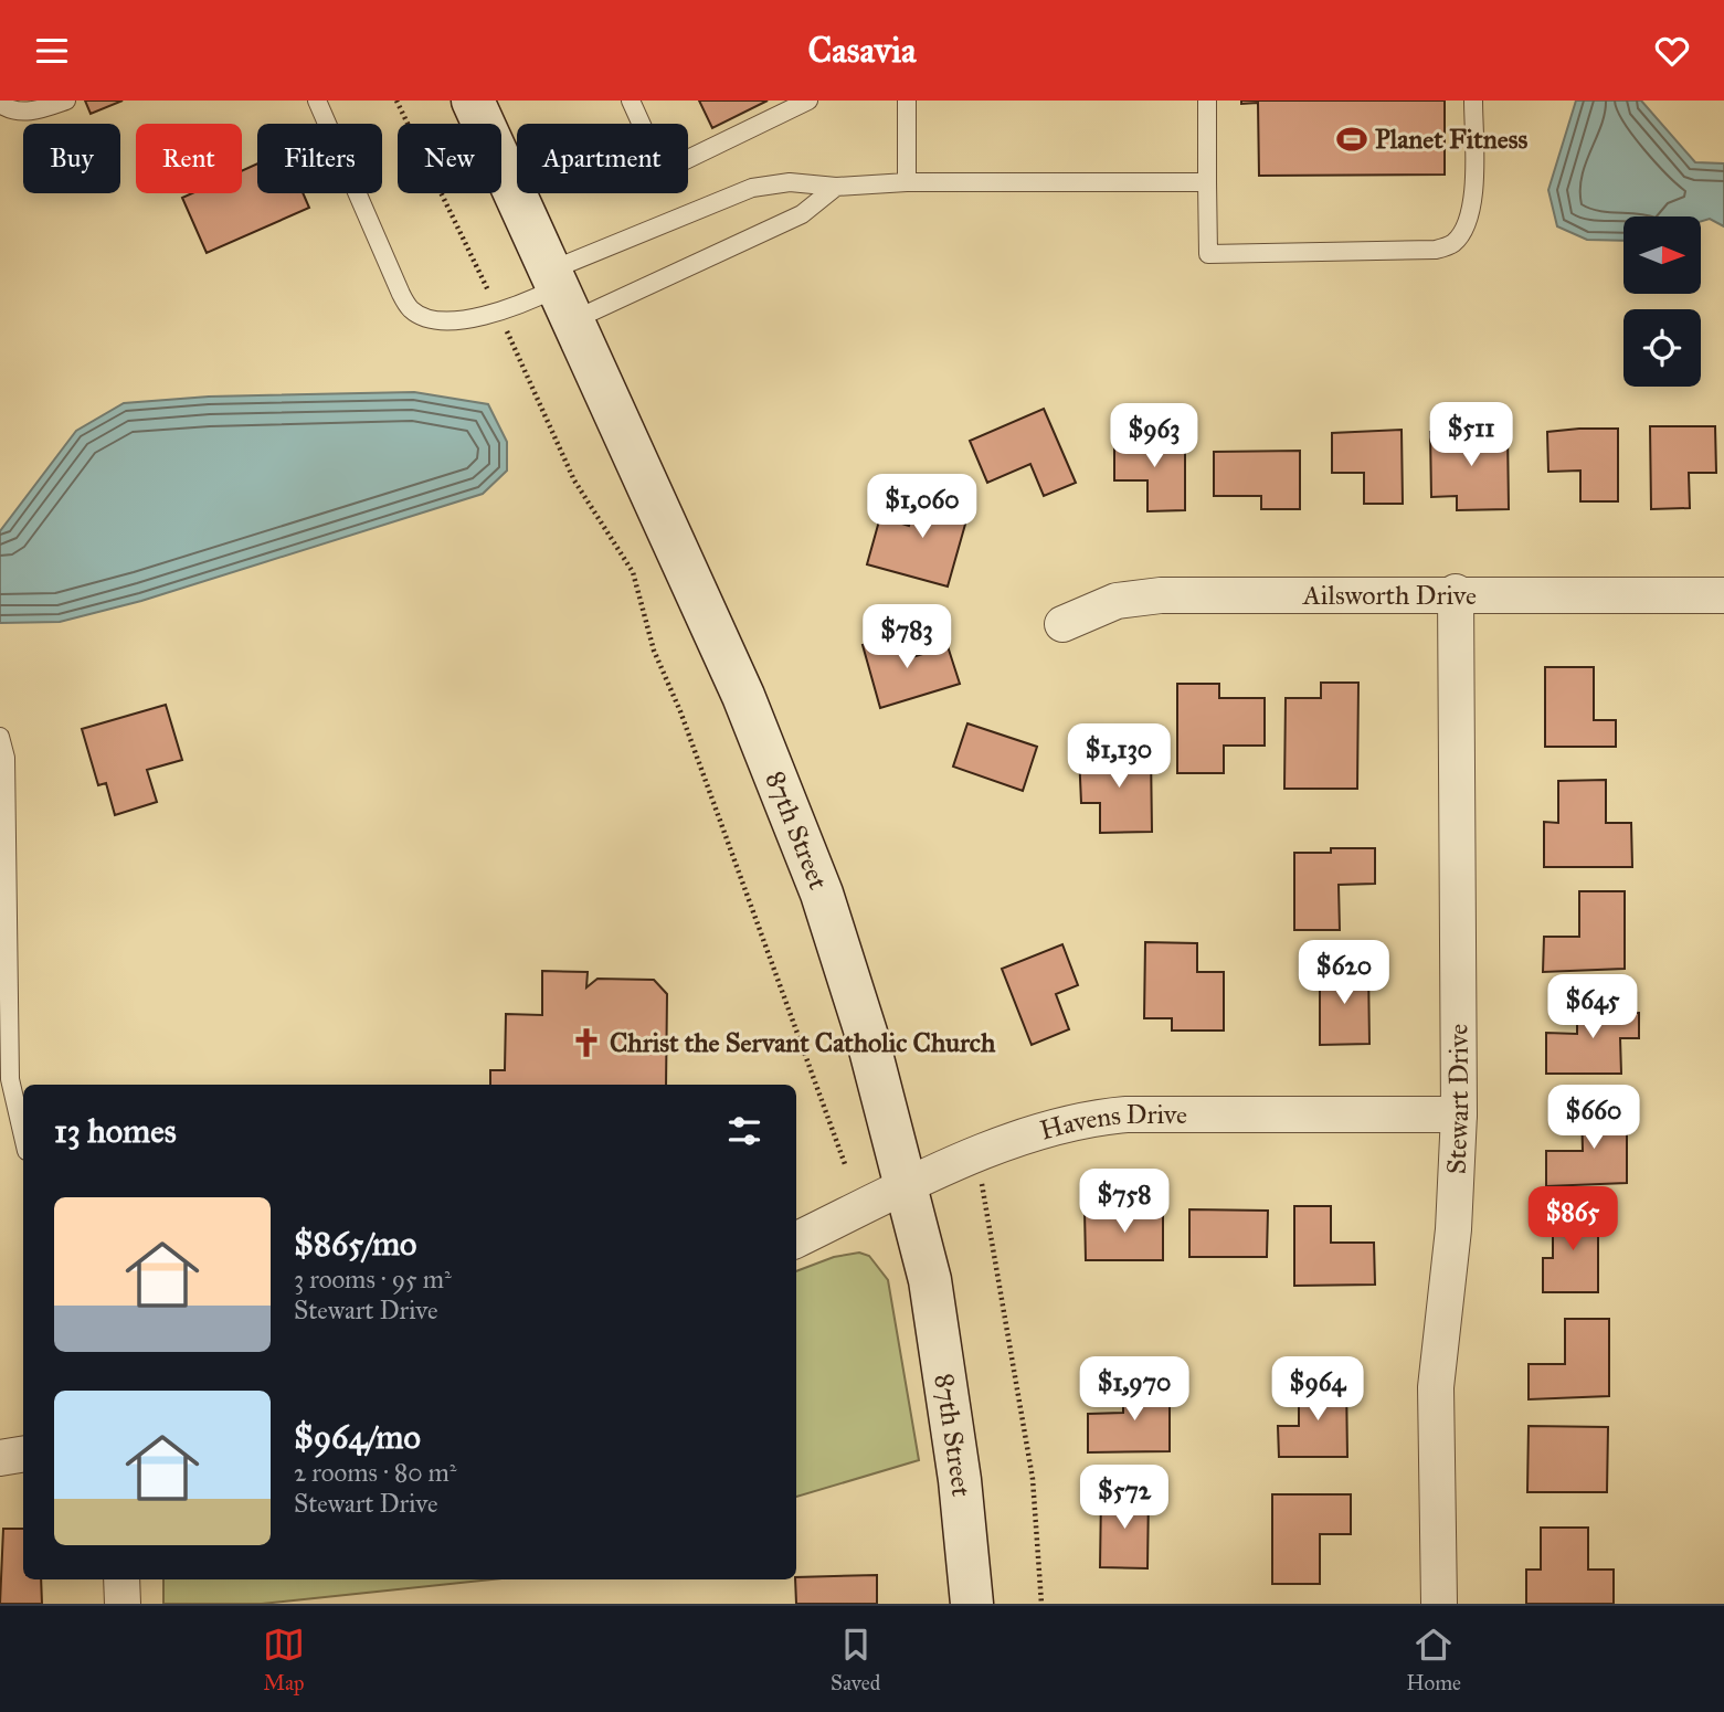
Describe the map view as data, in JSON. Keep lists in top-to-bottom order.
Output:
{
  "streets": {
    "main road": ["87th Street"],
    "street": ["Ailsworth Drive", "Stewart Drive", "Havens Drive"]
  },
  "crossings": [
    ["Ailsworth Drive", "Stewart Drive"],
    ["87th Street", "Havens Drive"],
    ["Stewart Drive", "Havens Drive"]
  ],
  "places": {
    "sports": ["Planet Fitness"],
    "church": ["Christ the Servant Catholic Church"]
  },
  "north": "right",
  "page": {
    "header": "Casavia",
    "chip": [
      "Buy",
      "Rent",
      "Filters",
      "New",
      "Apartment"
    ],
    "price": [
      "$511",
      "$963",
      "$1,060",
      "$783",
      "$1,130",
      "$620",
      "$645",
      "$660",
      "$758",
      "$865",
      "$1,970",
      "$964",
      "$572"
    ],
    "heading": "13 homes",
    "list": [
      {
        "name": "$865/mo",
        "note": "3 rooms · 95 m² · Stewart Drive"
      },
      {
        "name": "$964/mo",
        "note": "2 rooms · 80 m² · Stewart Drive"
      }
    ],
    "tabs": ["Map", "Saved", "Home"]
  }
}
